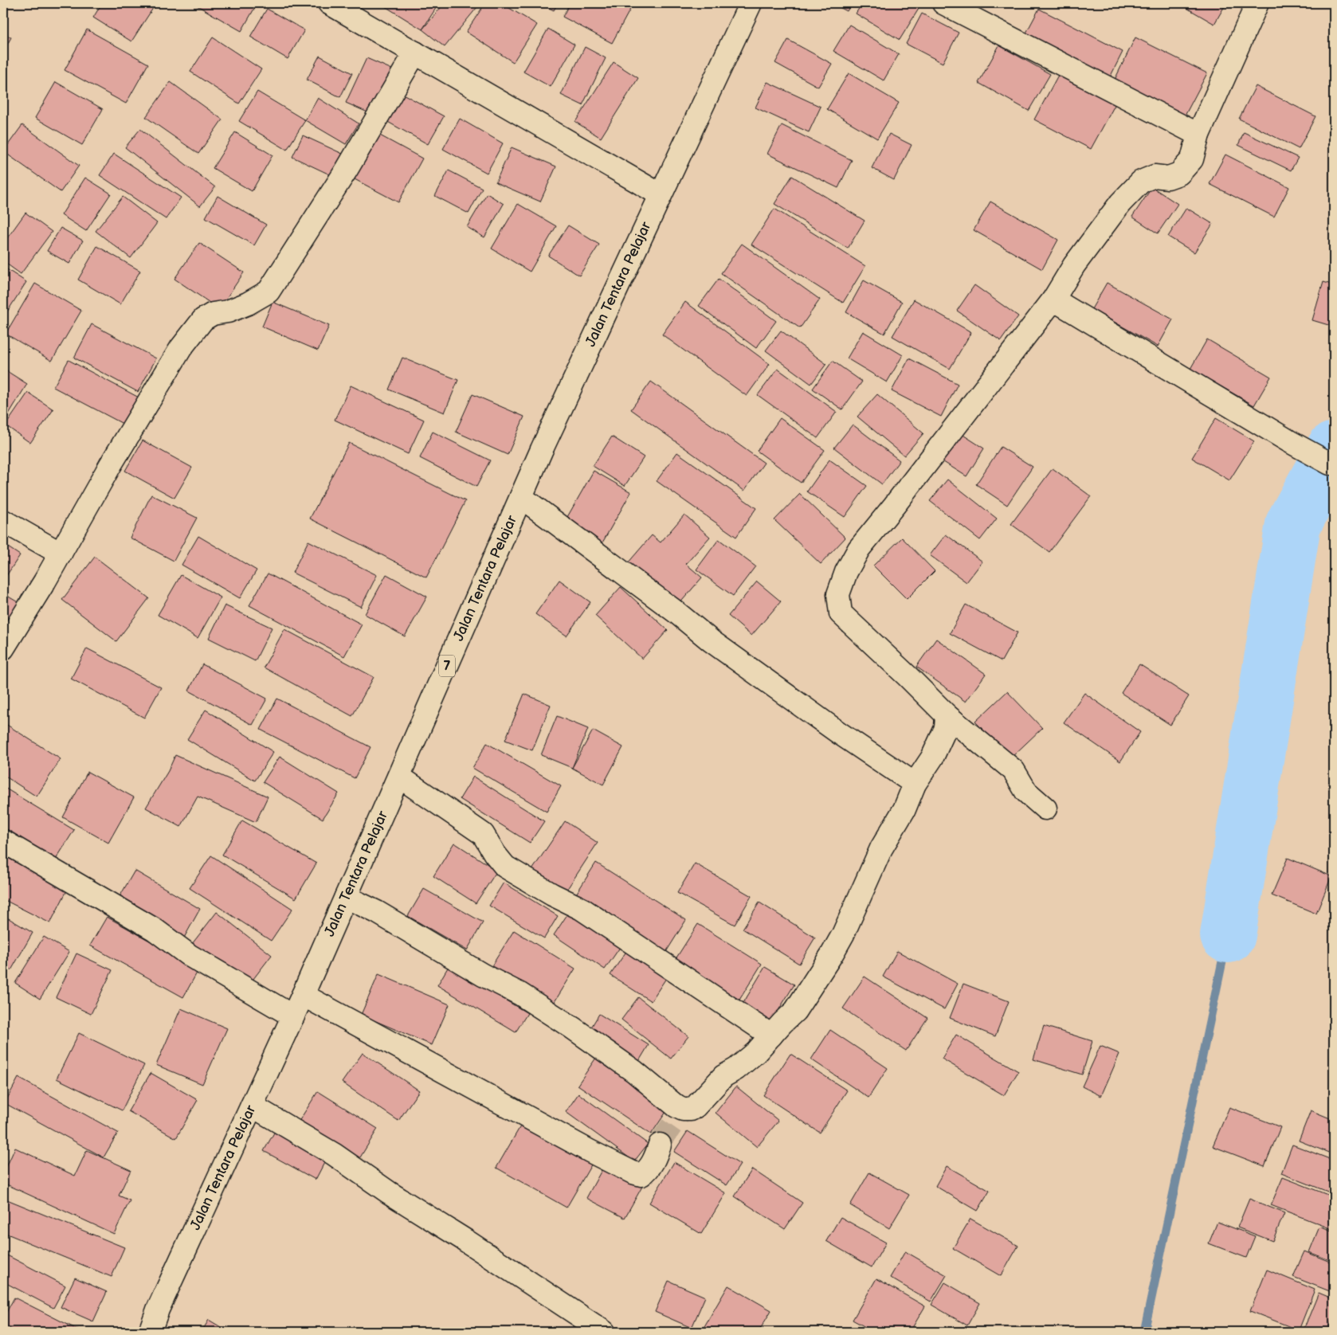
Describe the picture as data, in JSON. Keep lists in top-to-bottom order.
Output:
{
  "streets": {
    "main road": ["Jalan Tentara Pelajar", "7"]
  }
}
